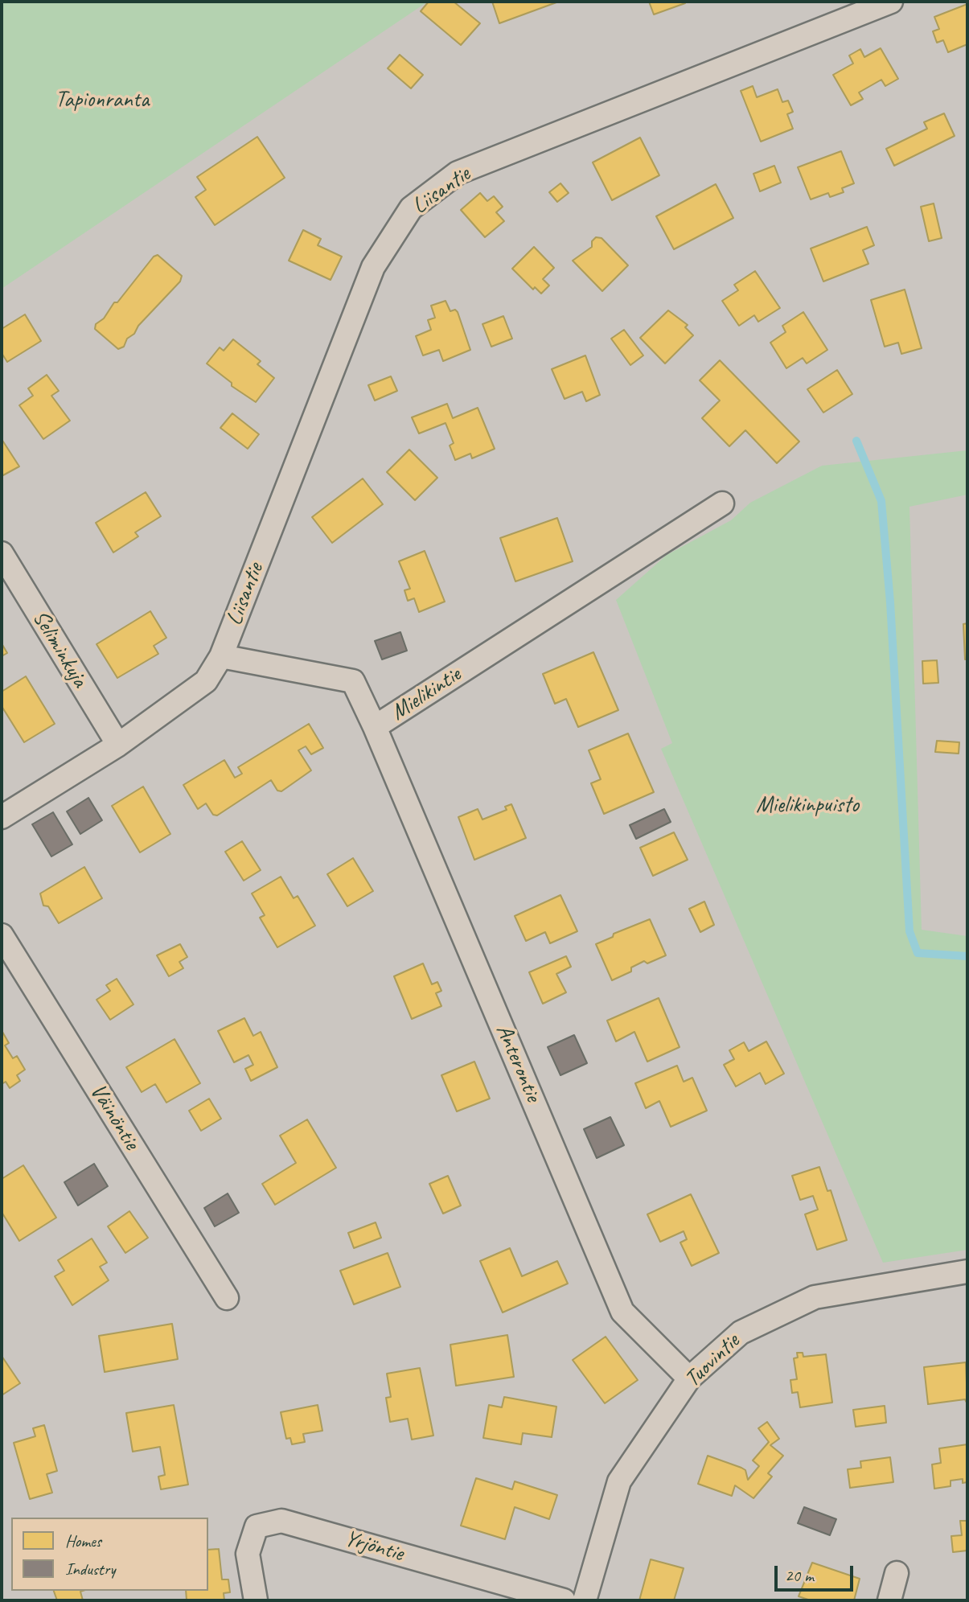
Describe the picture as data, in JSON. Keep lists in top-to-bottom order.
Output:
{
  "streets": {
    "street": [
      "Liisantie",
      "Seliminkuja",
      "Mielikintie",
      "Anterontie",
      "Väinöntie",
      "Tuovintie",
      "Yrjöntie"
    ]
  },
  "crossings": [
    ["Liisantie", "Mielikintie"],
    ["Mielikintie", "Anterontie"],
    ["Anterontie", "Tuovintie"]
  ],
  "parks": ["Tapionranta", "Mielikinpuisto"],
  "legend": ["Homes", "Industry"],
  "scale_bar": "20 m"
}
